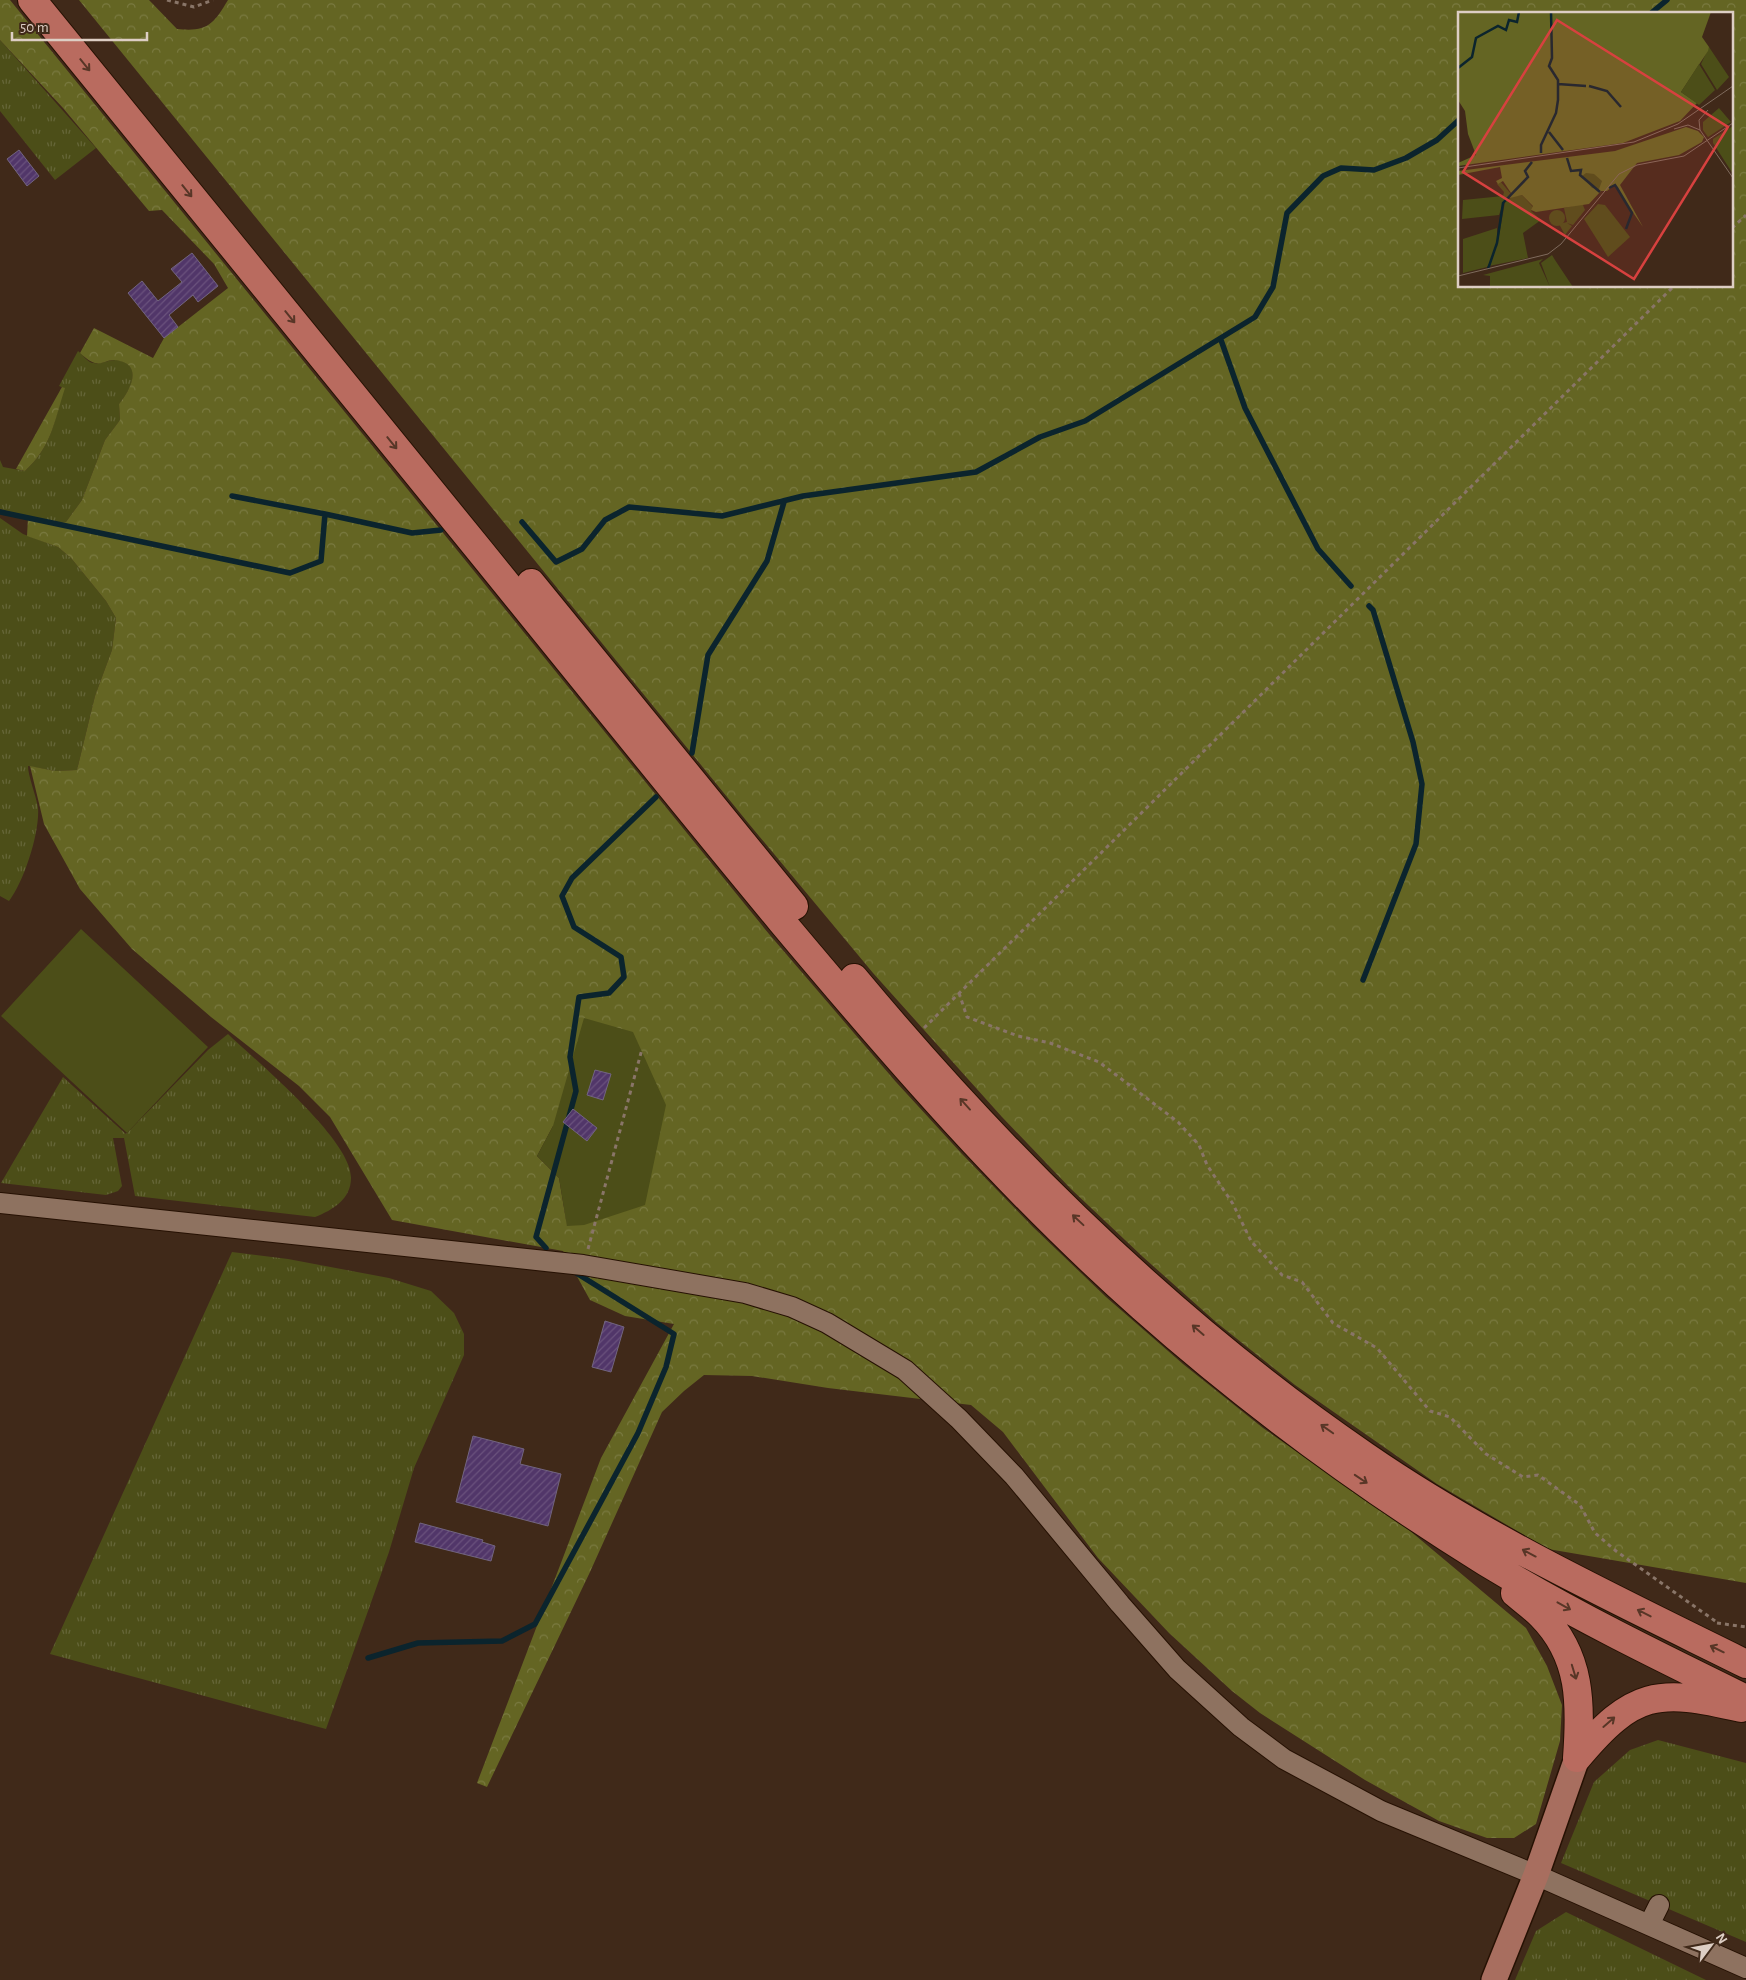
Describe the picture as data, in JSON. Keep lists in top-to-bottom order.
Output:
{
  "scale_bar": "50 m",
  "north": "top right"
}
